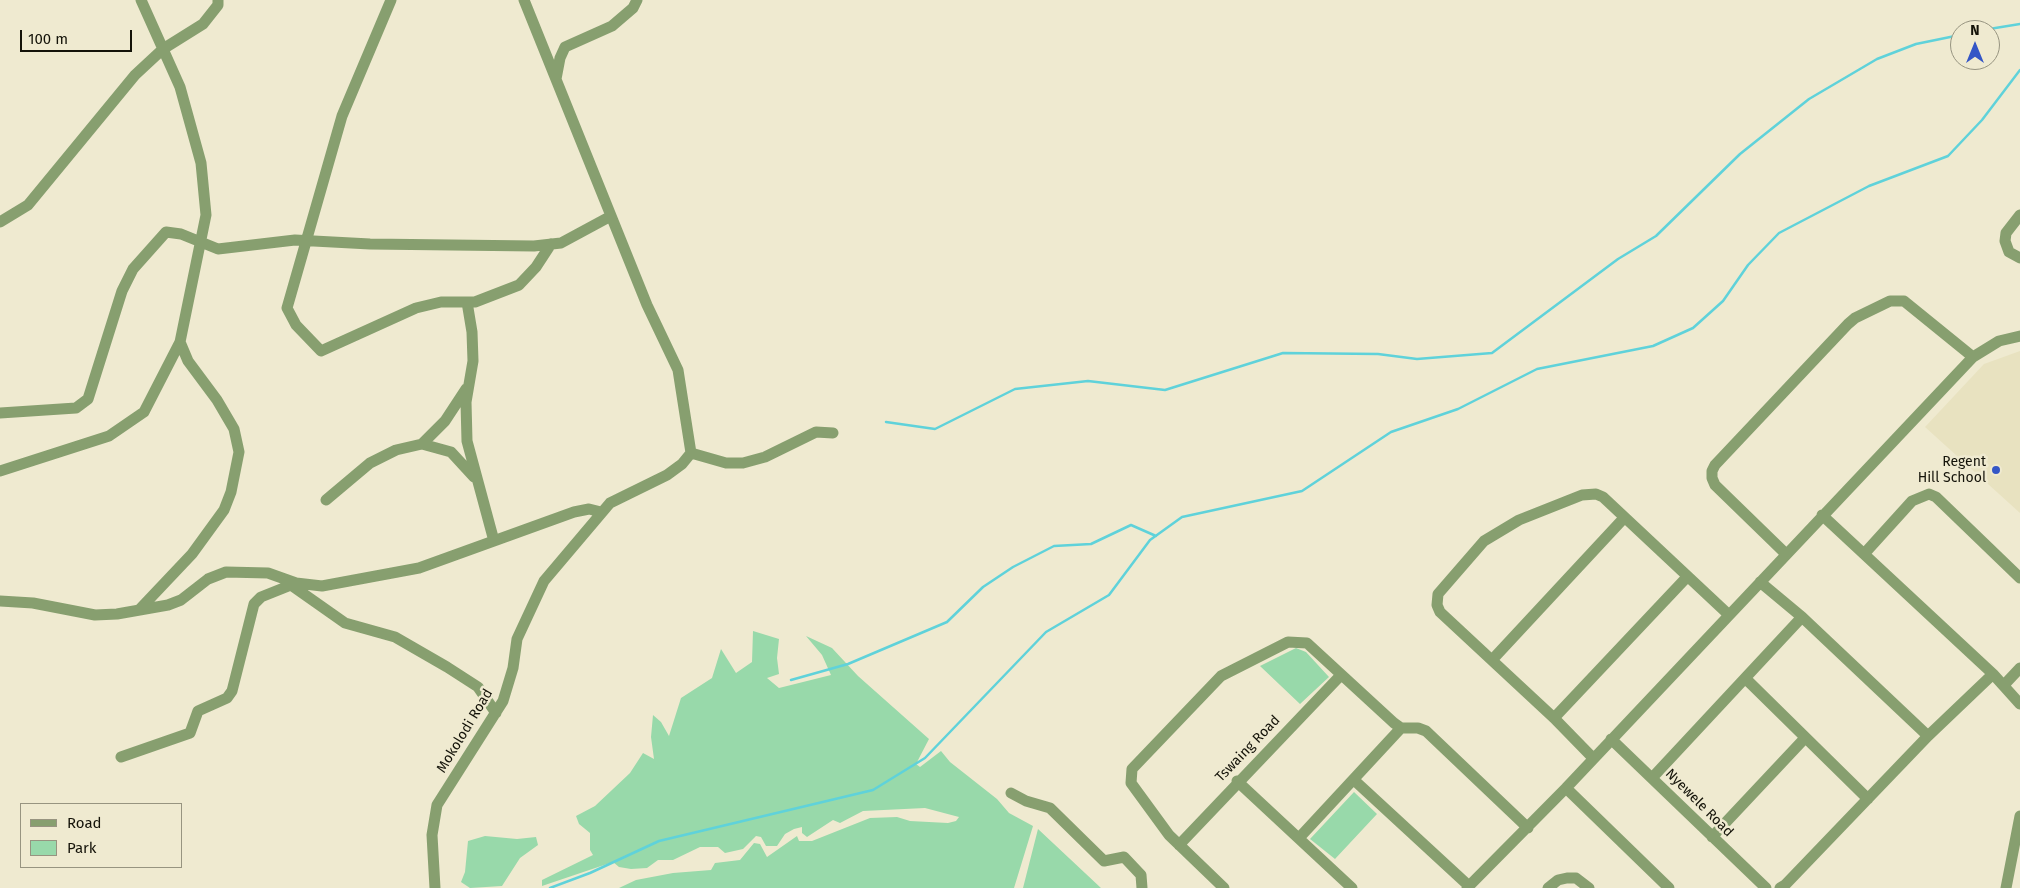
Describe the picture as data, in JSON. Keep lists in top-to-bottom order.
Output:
{
  "streets": {
    "street": ["Mokolodi Road", "Tswaing Road", "Nyewele Road"]
  },
  "places": ["Regent Hill School"],
  "legend": ["Road", "Park"],
  "scale_bar": "100 m",
  "north": "top"
}
